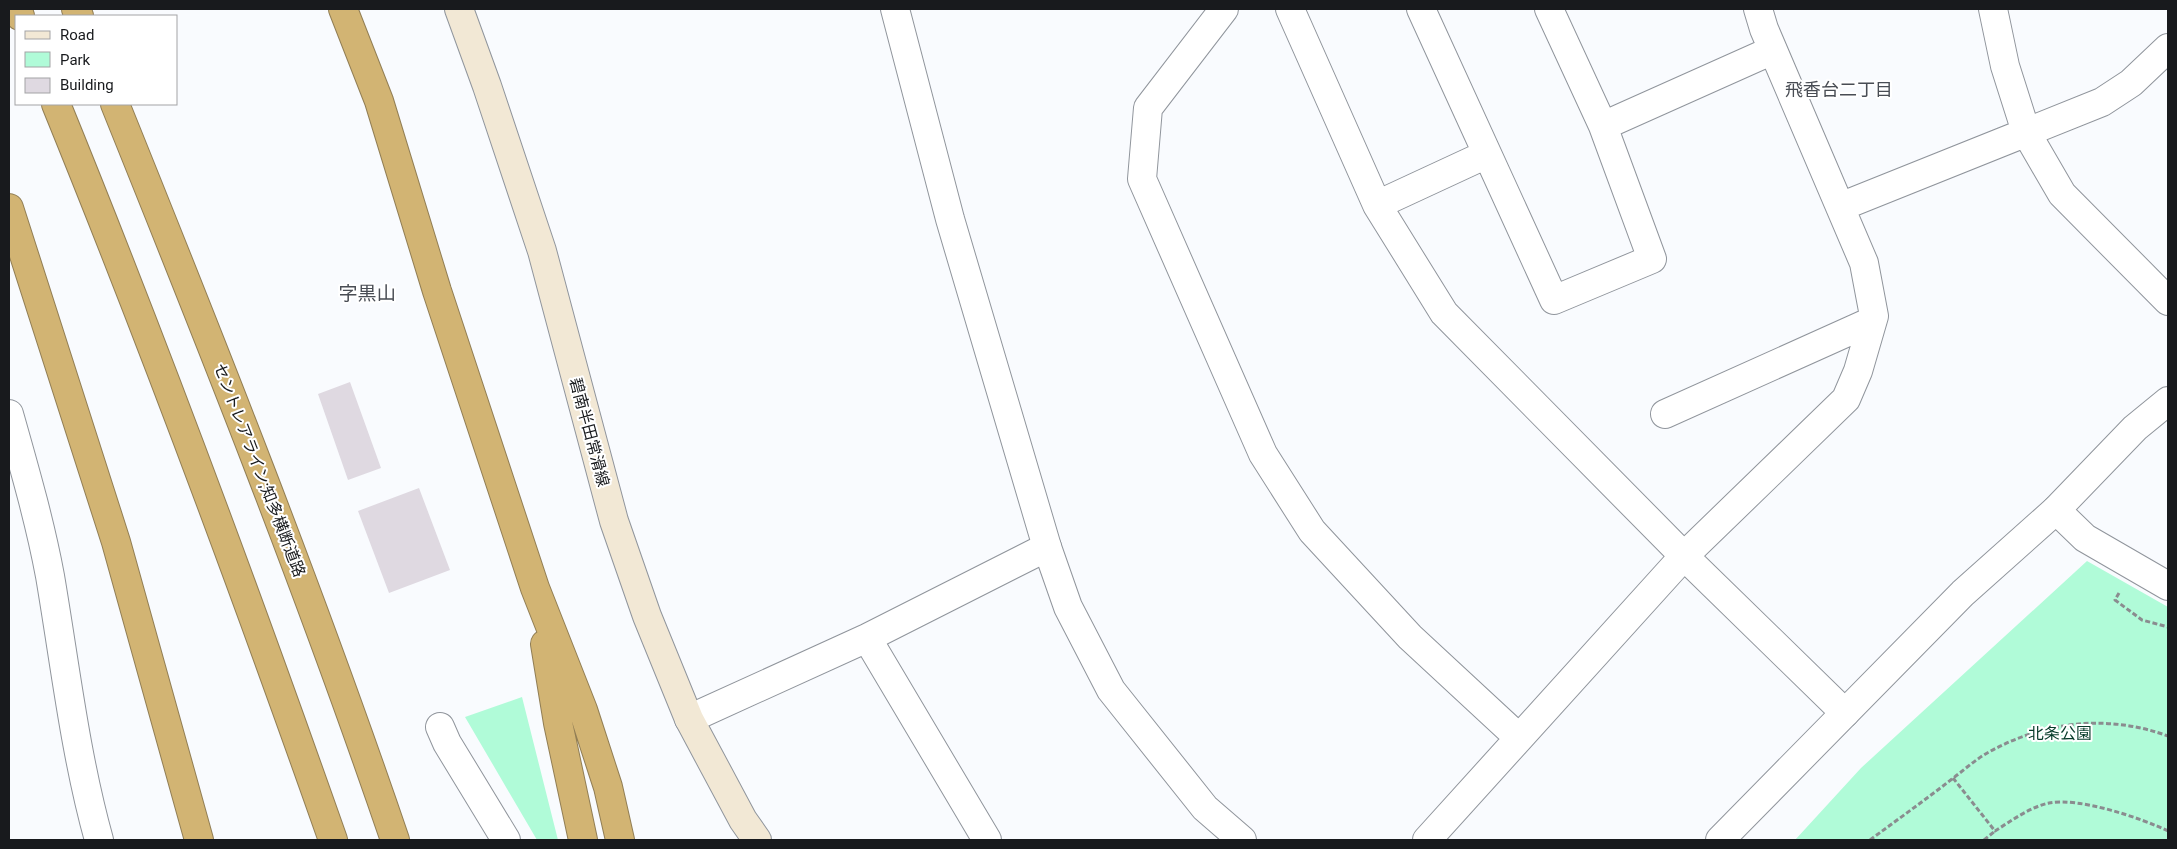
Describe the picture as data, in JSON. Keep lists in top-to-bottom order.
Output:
{
  "streets": {
    "highway": ["セントレアライン;知多横断道路"],
    "main road": ["碧南半田常滑線"]
  },
  "districts": ["飛香台二丁目", "字黒山"],
  "parks": ["北条公園"],
  "legend": ["Road", "Park", "Building"]
}
